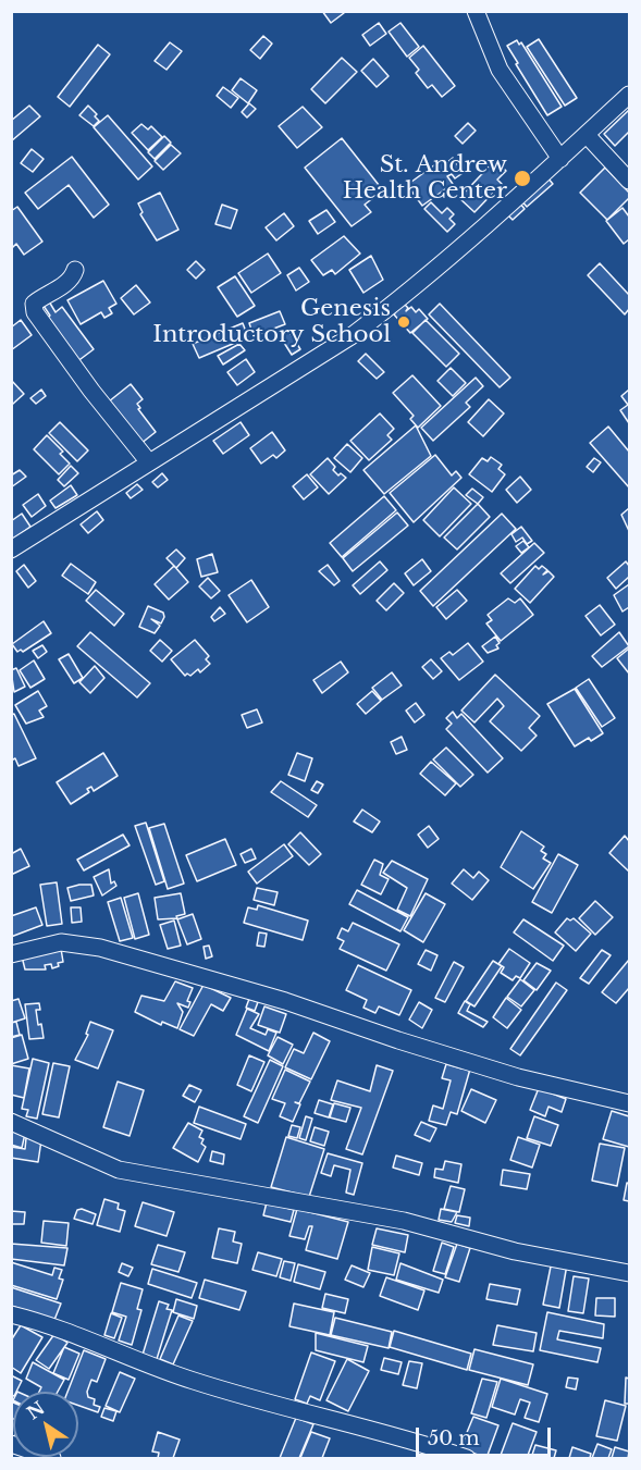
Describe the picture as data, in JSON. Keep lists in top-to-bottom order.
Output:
{
  "places": ["St. Andrew Health Center", "Genesis Introductory School"],
  "scale_bar": "50 m",
  "north": "top left"
}
